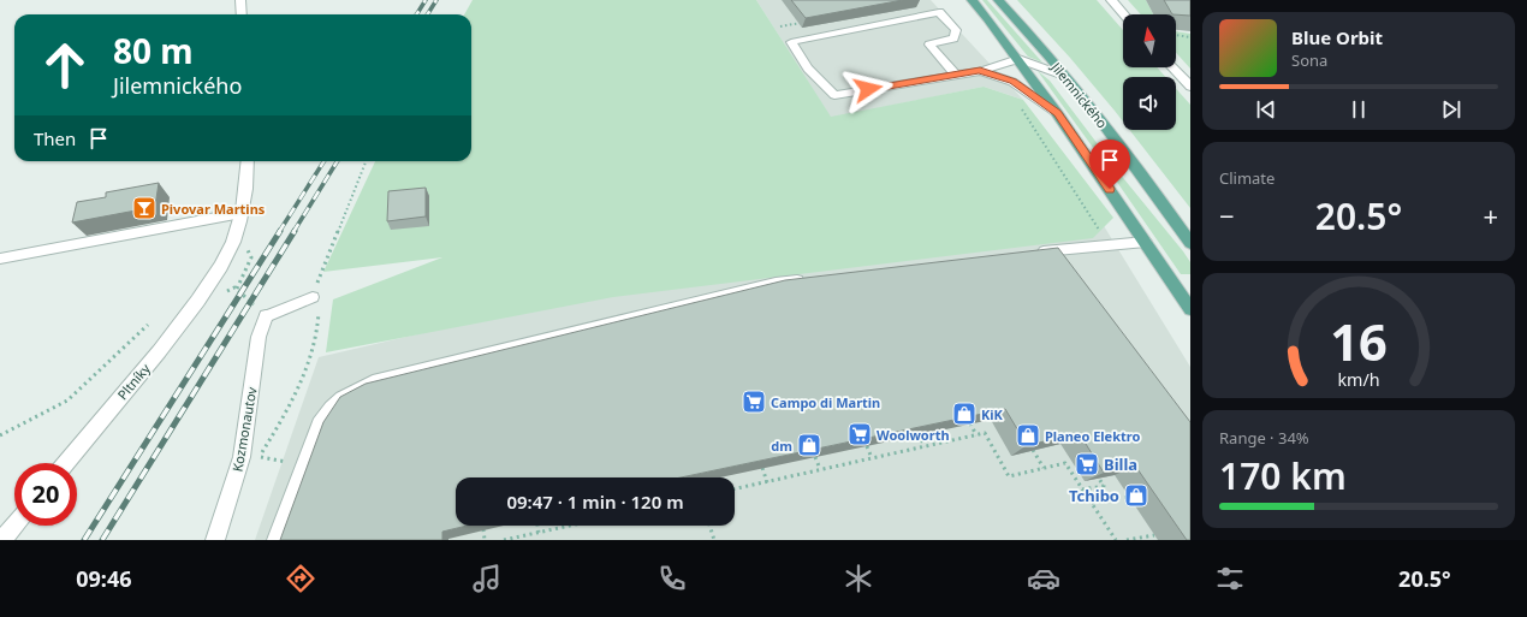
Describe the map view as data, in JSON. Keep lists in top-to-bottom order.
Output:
{
  "streets": {
    "main road": ["Jilemnického"],
    "street": ["Pltníky", "Kozmonautov"]
  },
  "places": {
    "bar": ["Pivovar Martins"],
    "supermarket": ["Campo di Martin", "Woolworth", "Billa"],
    "shop": [
      "KiK",
      "Planeo Elektro",
      "dm",
      "Tchibo"
    ]
  },
  "north": "top",
  "page": {
    "turn": ["80 m", "Jilemnického"],
    "song": ["Blue Orbit", "Sona"],
    "then": "Then",
    "tile": [
      "Climate",
      ["Range · 34%", "170 km"]
    ],
    "heat": ["−", "20.5°", "+"],
    "limit": "20",
    "trip": "09:47 · 1 min · 120 m",
    "tabs": ["09:46", "20.5°"],
    "gauge": ["16", "km/h"]
  }
}
